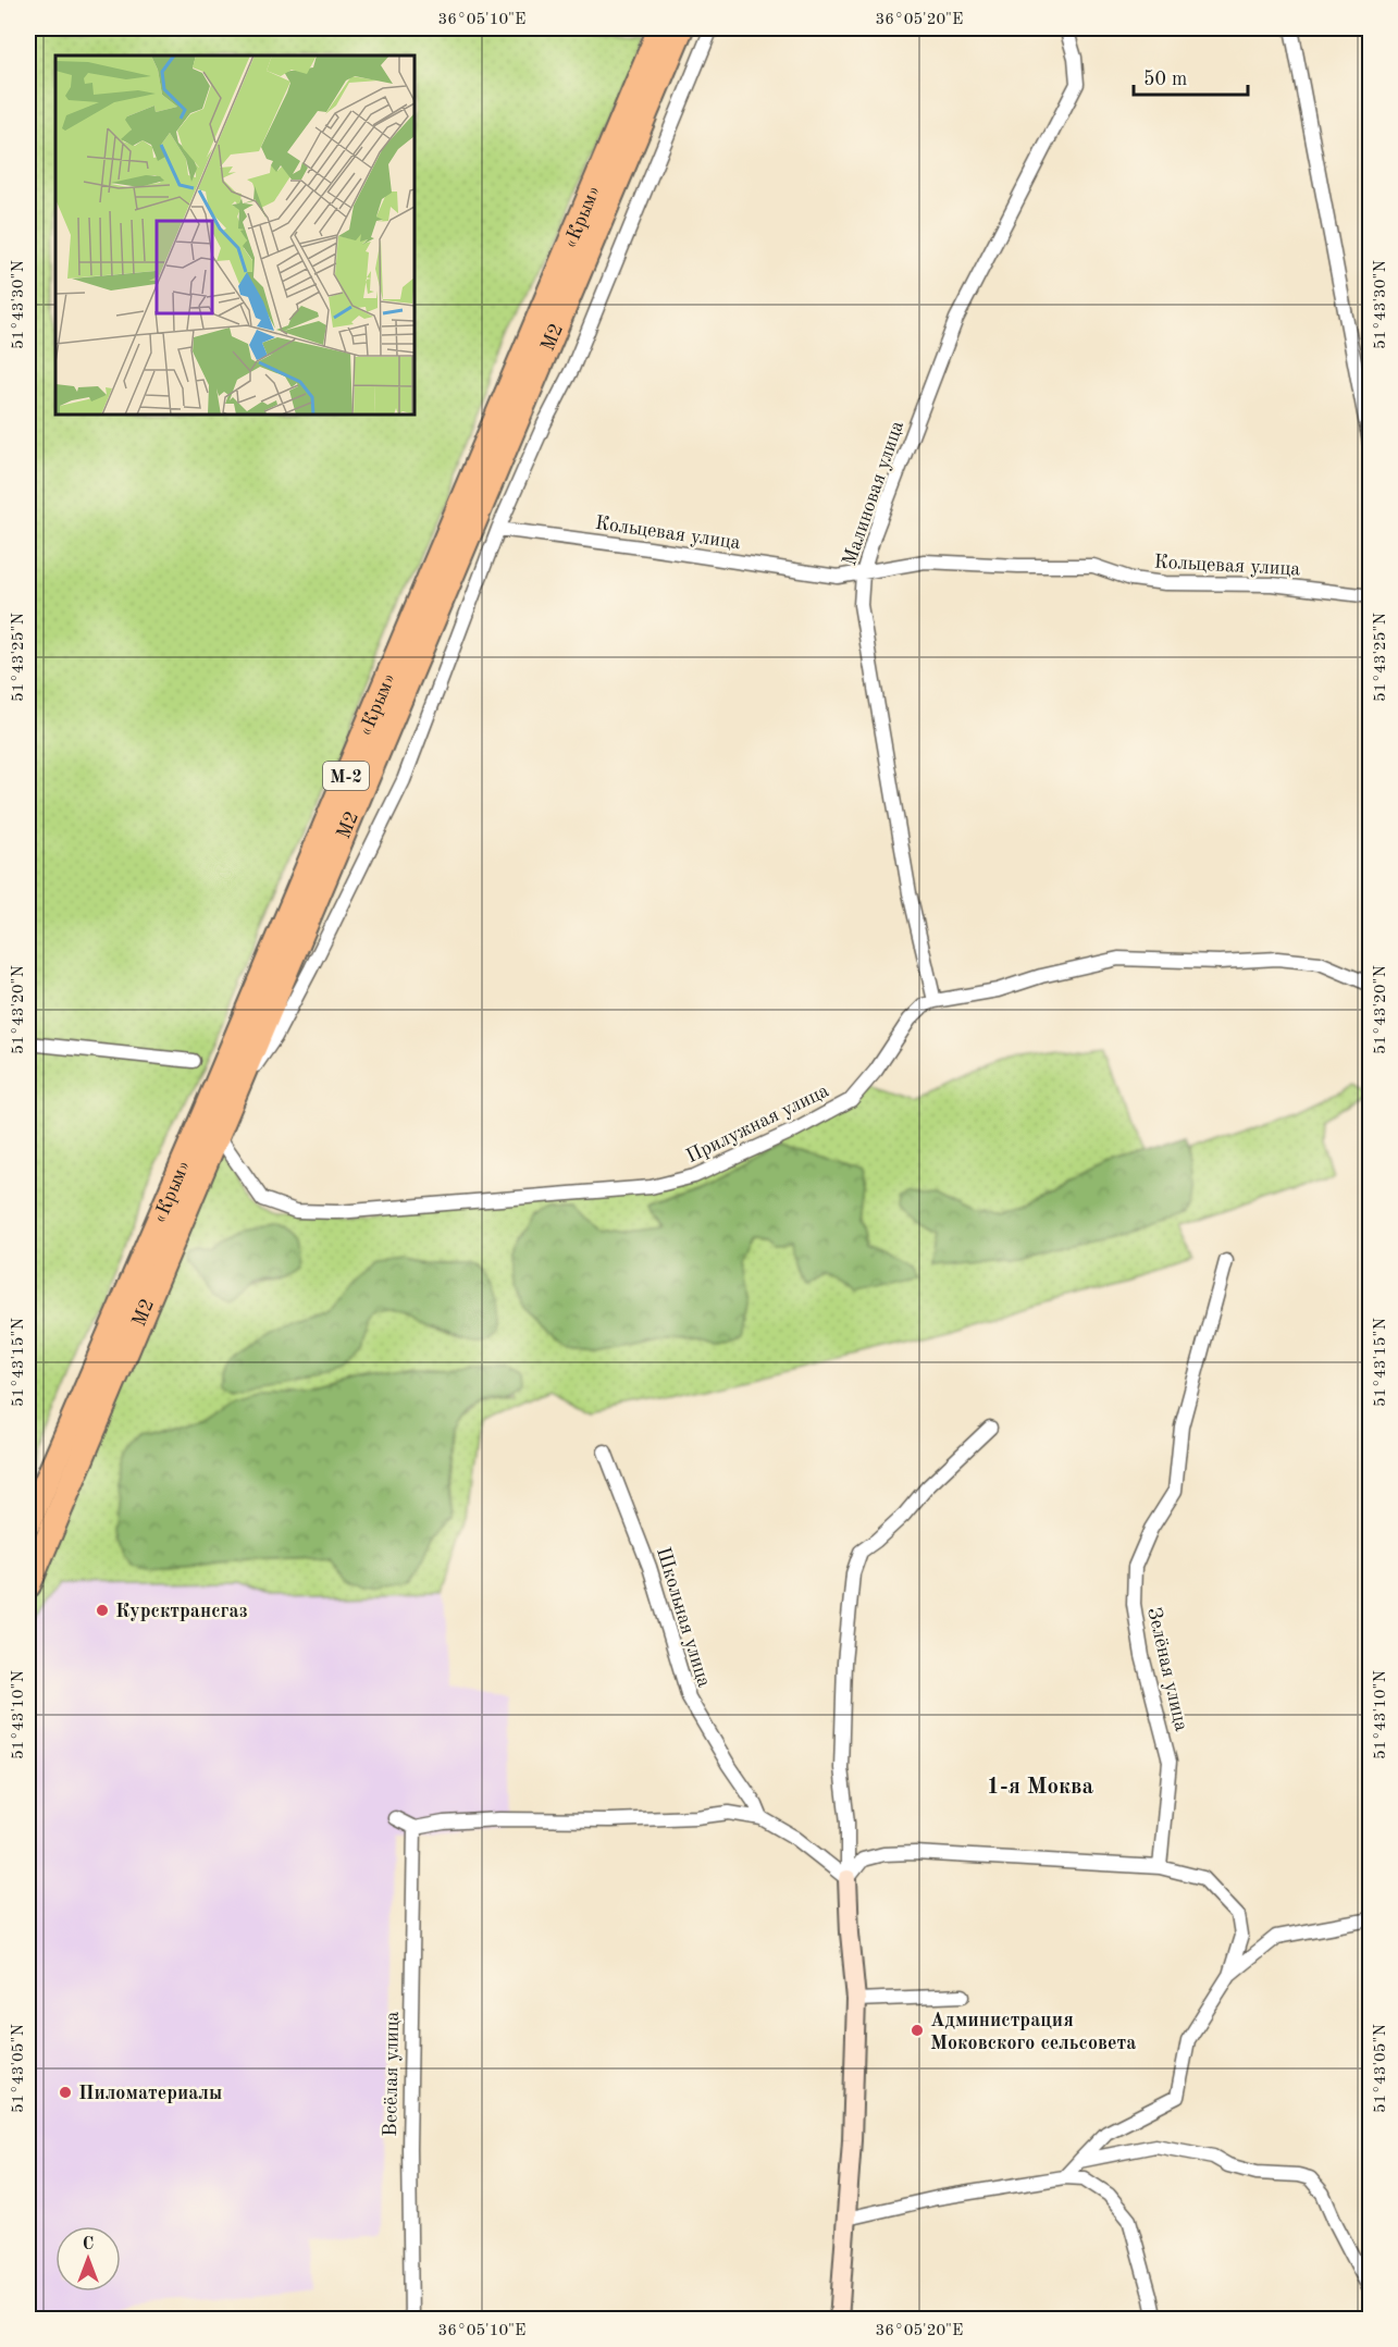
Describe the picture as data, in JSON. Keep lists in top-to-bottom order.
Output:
{
  "streets": {
    "highway": ["«Крым»", "М2", "М-2"],
    "street": [
      "Малиновая улица",
      "Кольцевая улица",
      "Прилужная улица",
      "Школьная улица",
      "Зелёная улица",
      "Весёлая улица"
    ]
  },
  "crossings": [
    ["М2", "Прилужная улица"],
    ["Малиновая улица", "Кольцевая улица"],
    ["Малиновая улица", "Прилужная улица"]
  ],
  "districts": ["1-я Моква"],
  "places": ["Курсктрансгаз", "Администрация Моковского сельсовета", "Пиломатериалы"],
  "scale_bar": "50 m",
  "north": "top",
  "coordinates": [
    "36°05'10\"E",
    "36°05'20\"E",
    "51°43'30\"N",
    "51°43'25\"N",
    "51°43'20\"N",
    "51°43'15\"N",
    "51°43'10\"N",
    "51°43'05\"N"
  ]
}
